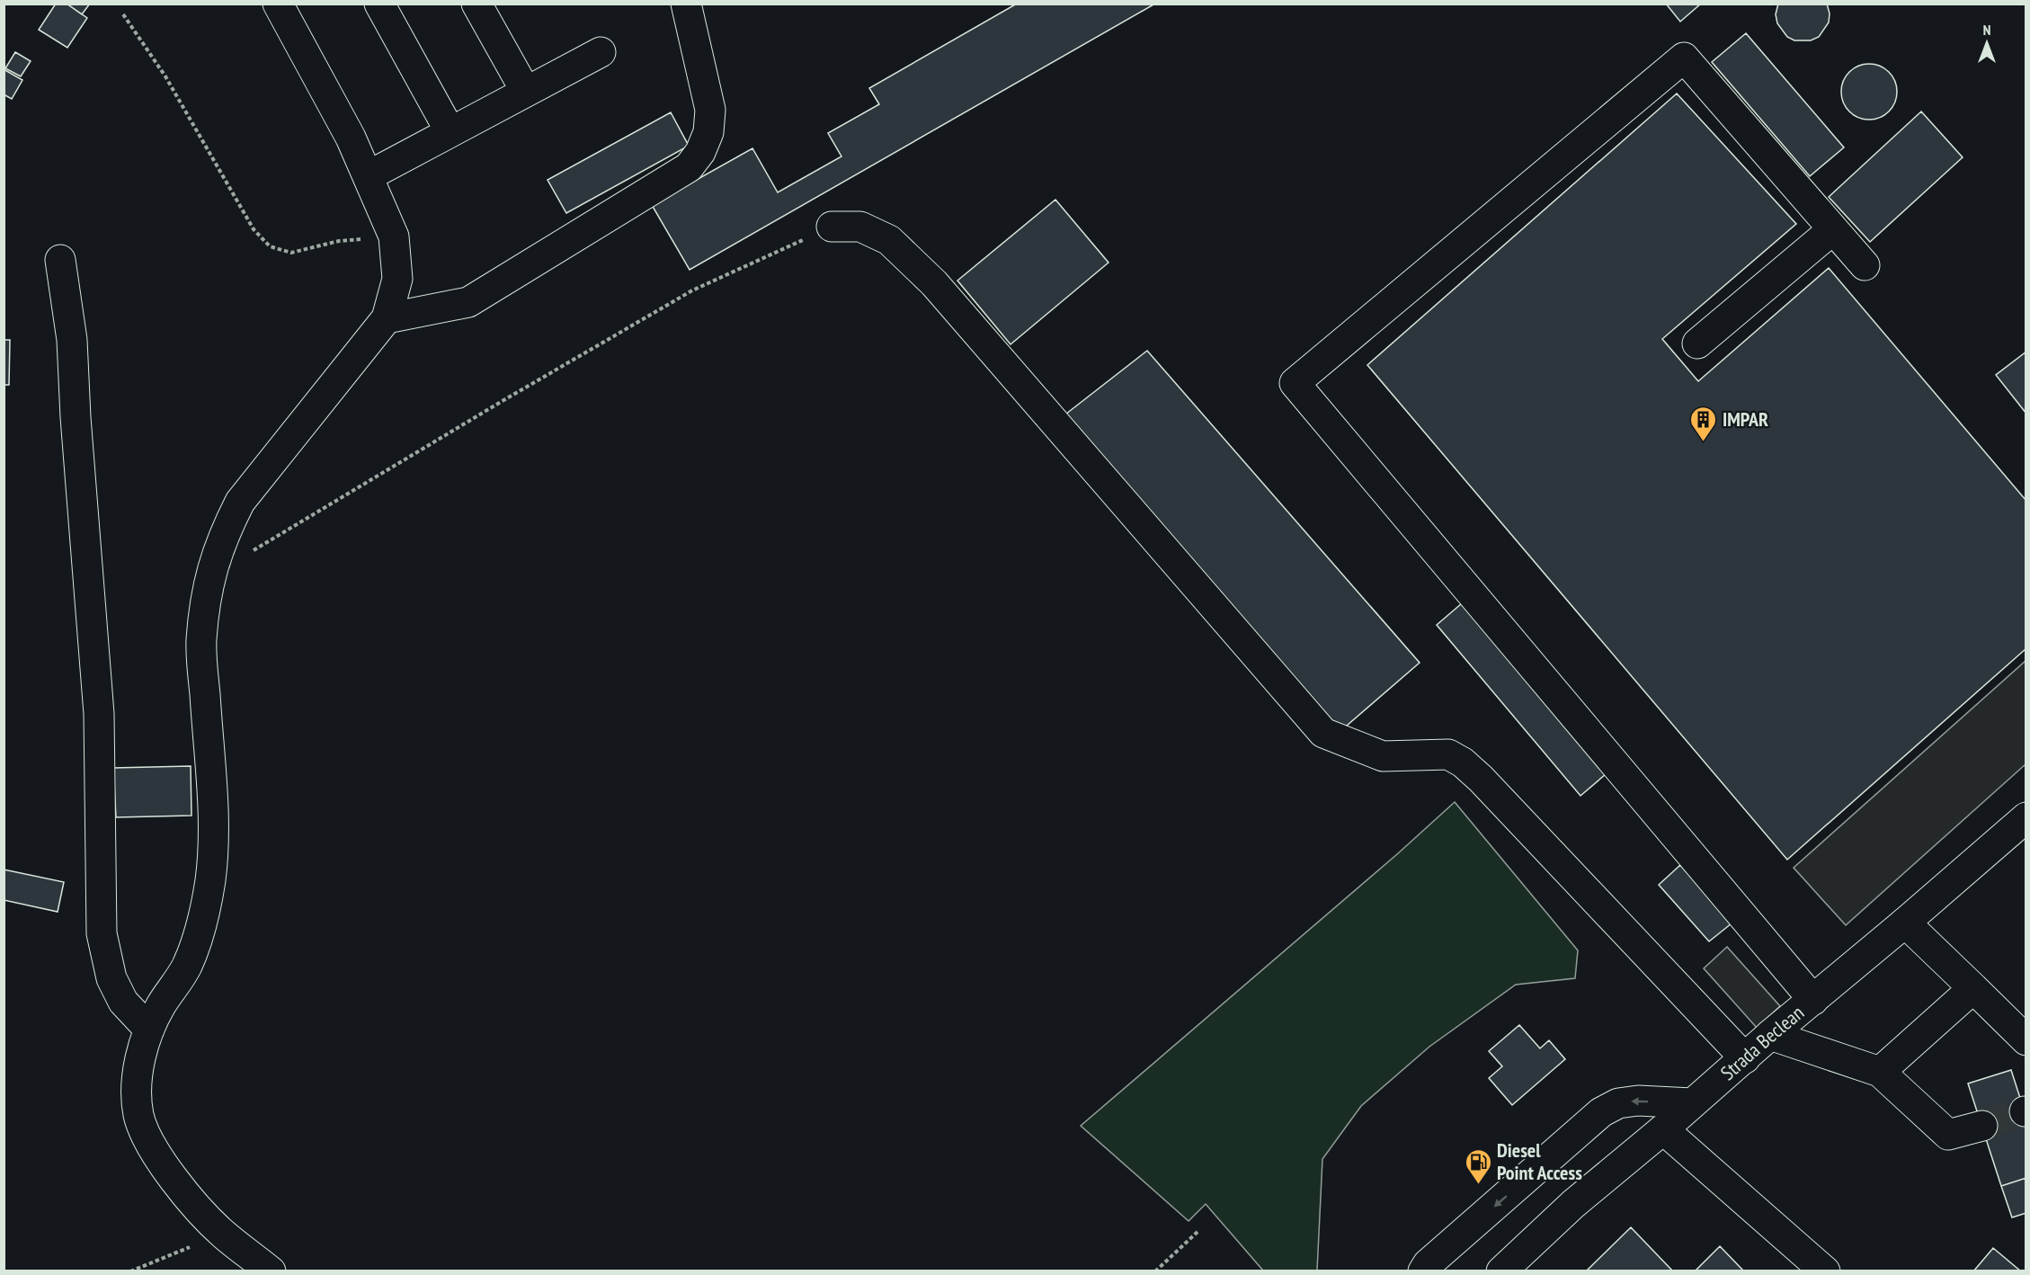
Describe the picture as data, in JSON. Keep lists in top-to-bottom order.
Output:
{
  "streets": {
    "main road": ["Strada Beclean"]
  },
  "places": {
    "building": ["IMPAR"],
    "fuel station": ["Diesel Point Access"]
  },
  "north": "top"
}
